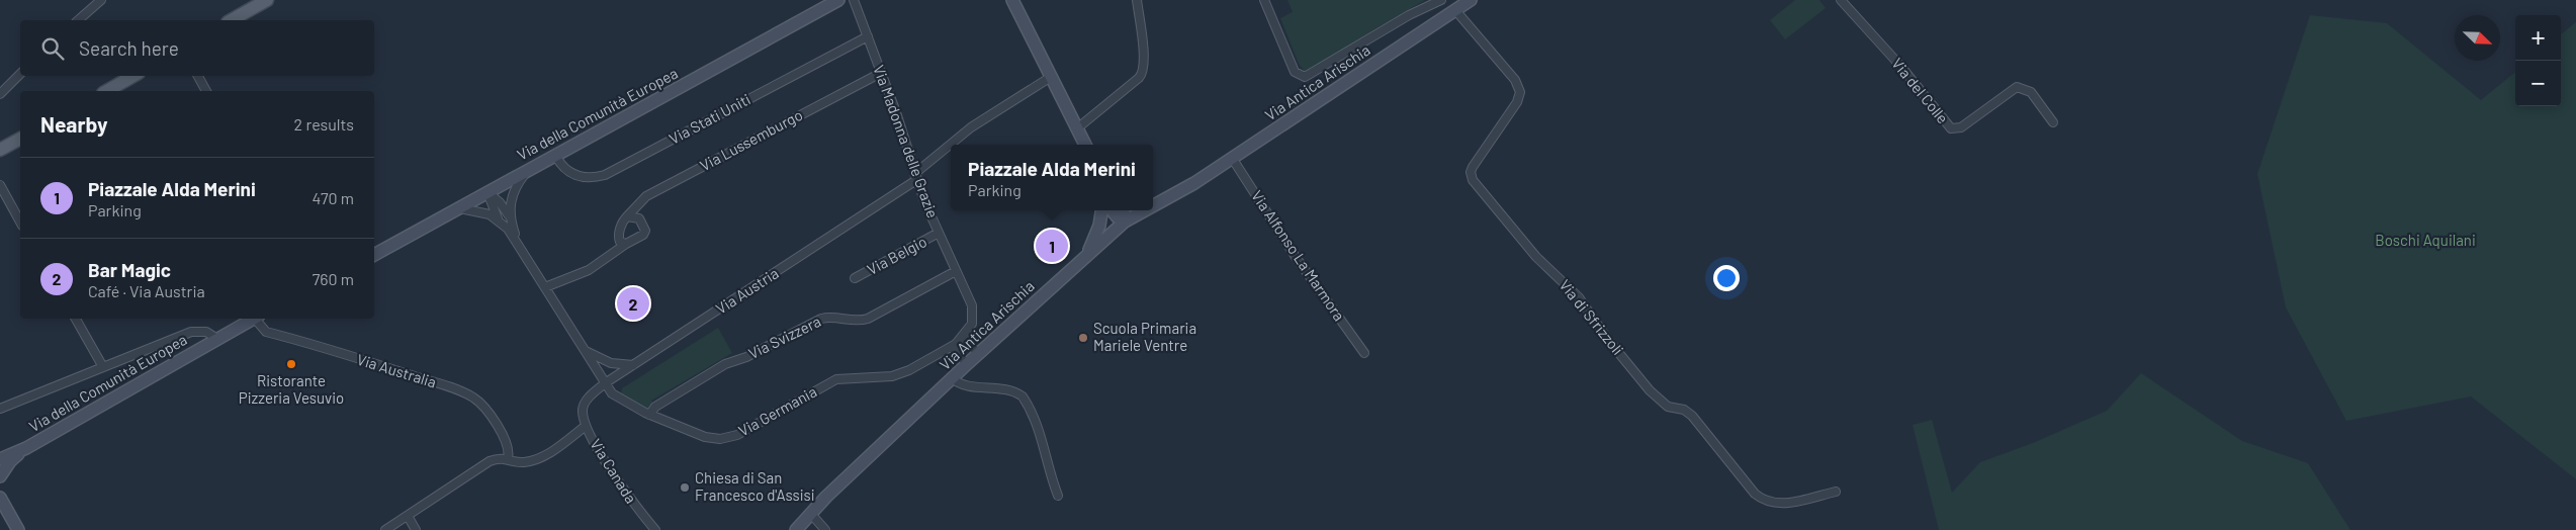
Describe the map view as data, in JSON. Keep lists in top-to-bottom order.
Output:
{
  "streets": {
    "street": [
      "Via Antica Arischia",
      "Via del Colle",
      "Via della Comunità Europea",
      "Via Stati Uniti",
      "Via Lussemburgo",
      "Via Madonna delle Grazie",
      "Via Belgio",
      "Via Alfonso La Marmora",
      "Via Austria",
      "Via di Sfrizzoli",
      "Via Svizzera",
      "Via Australia",
      "Via Germania",
      "Via Canada"
    ]
  },
  "crossings": [
    ["Via Antica Arischia", "Via Alfonso La Marmora"],
    ["Via Antica Arischia", "Via di Sfrizzoli"],
    ["Via della Comunità Europea", "Via Stati Uniti"],
    ["Via della Comunità Europea", "Via Germania"],
    ["Via Stati Uniti", "Via Madonna delle Grazie"],
    ["Via Lussemburgo", "Via Madonna delle Grazie"],
    ["Via Madonna delle Grazie", "Via Belgio"],
    ["Via Madonna delle Grazie", "Via Austria"],
    ["Via Madonna delle Grazie", "Via Svizzera"],
    ["Via Madonna delle Grazie", "Via Germania"],
    ["Via Austria", "Via Germania"],
    ["Via Austria", "Via Canada"],
    ["Via Svizzera", "Via Germania"]
  ],
  "parks": ["Boschi Aquilani"],
  "places": ["Scuola Primaria Mariele Ventre", "Ristorante Pizzeria Vesuvio", "Chiesa di San Francesco d'Assisi"],
  "north": "bottom right",
  "page": {
    "map_buttons": ["+", "−"],
    "search": "Search here",
    "heading": ["Nearby", "2 results"],
    "popup": ["Piazzale Alda Merini", "Parking"],
    "list": [
      {
        "mark": "1",
        "name": "Piazzale Alda Merini",
        "note": "Parking",
        "value": "470 m"
      },
      {
        "mark": "2",
        "name": "Bar Magic",
        "note": "Café · Via Austria",
        "value": "760 m"
      }
    ],
    "pins": ["1", "2"]
  }
}
